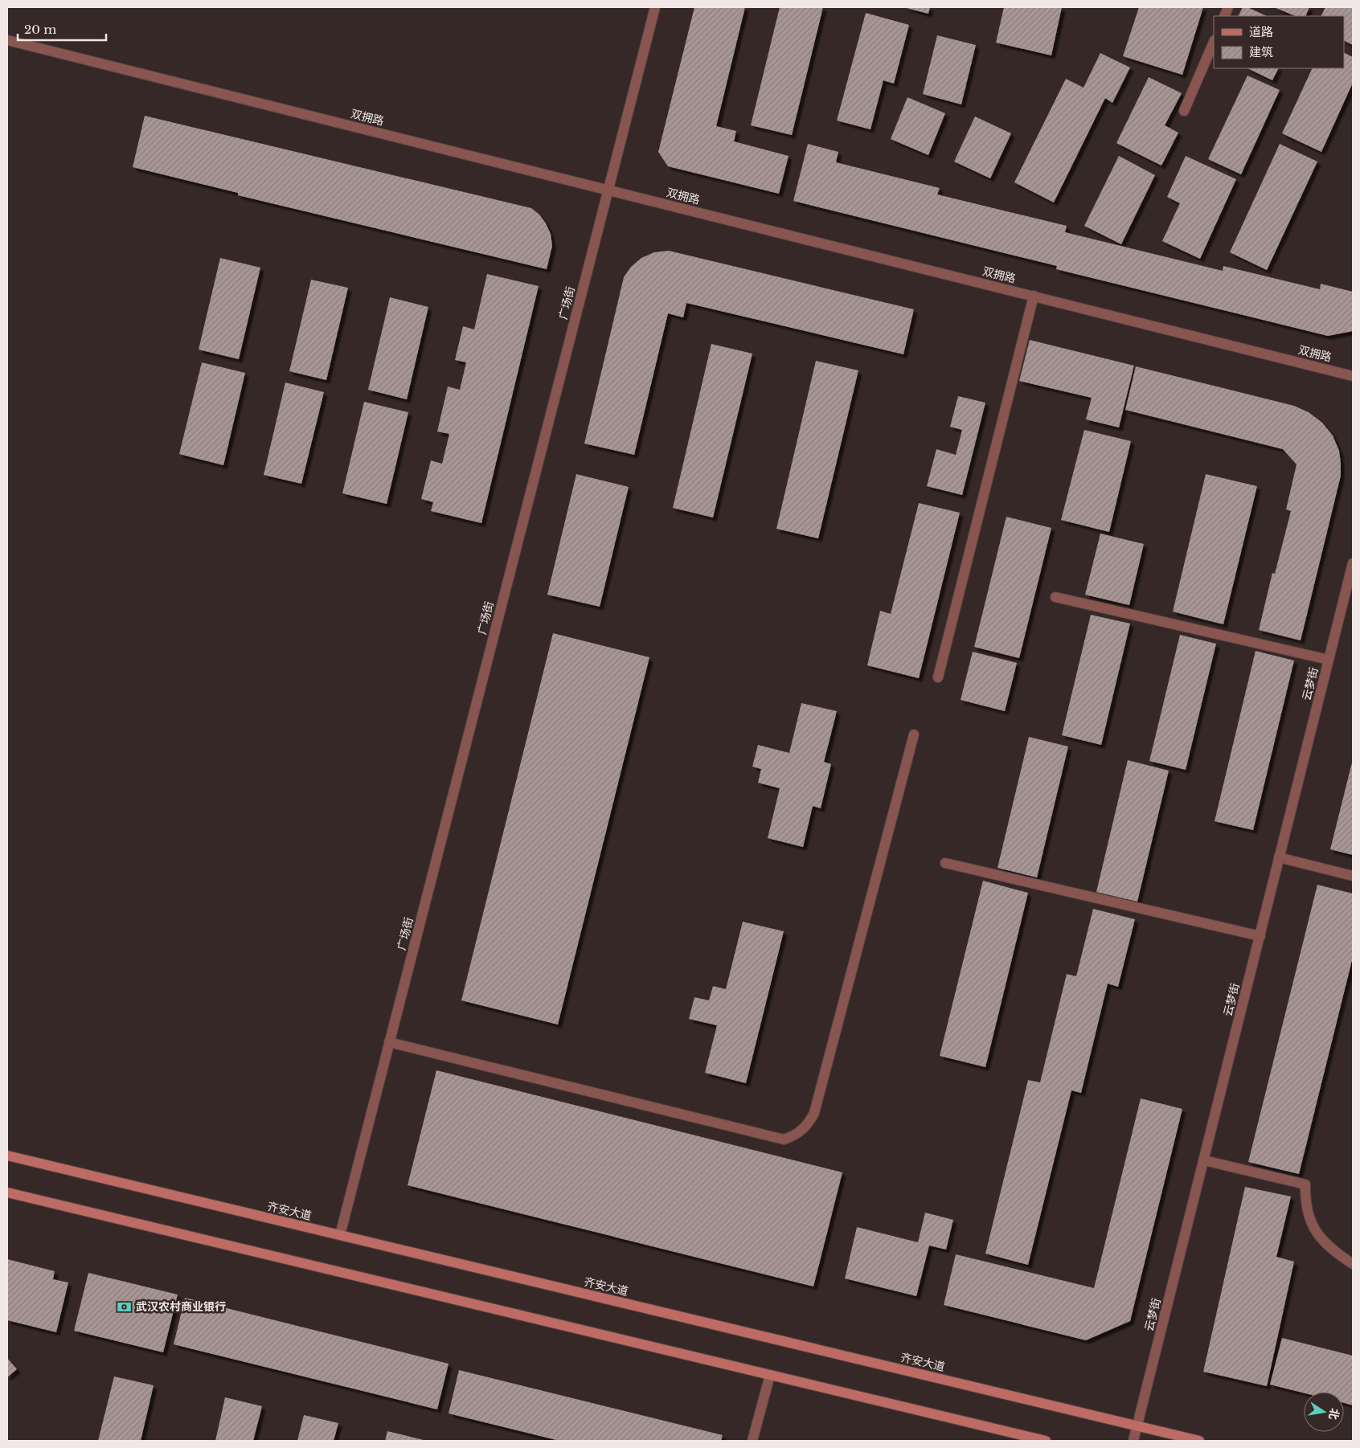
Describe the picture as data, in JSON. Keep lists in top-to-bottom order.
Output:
{
  "streets": {
    "main road": ["齐安大道"],
    "street": ["双拥路", "广场街", "云梦街"]
  },
  "crossings": [
    ["双拥路", "广场街"],
    ["广场街", "齐安大道"],
    ["云梦街", "齐安大道"]
  ],
  "places": {
    "bank": ["武汉农村商业银行"]
  },
  "legend": ["道路", "建筑"],
  "scale_bar": "20 m",
  "north": "right"
}
